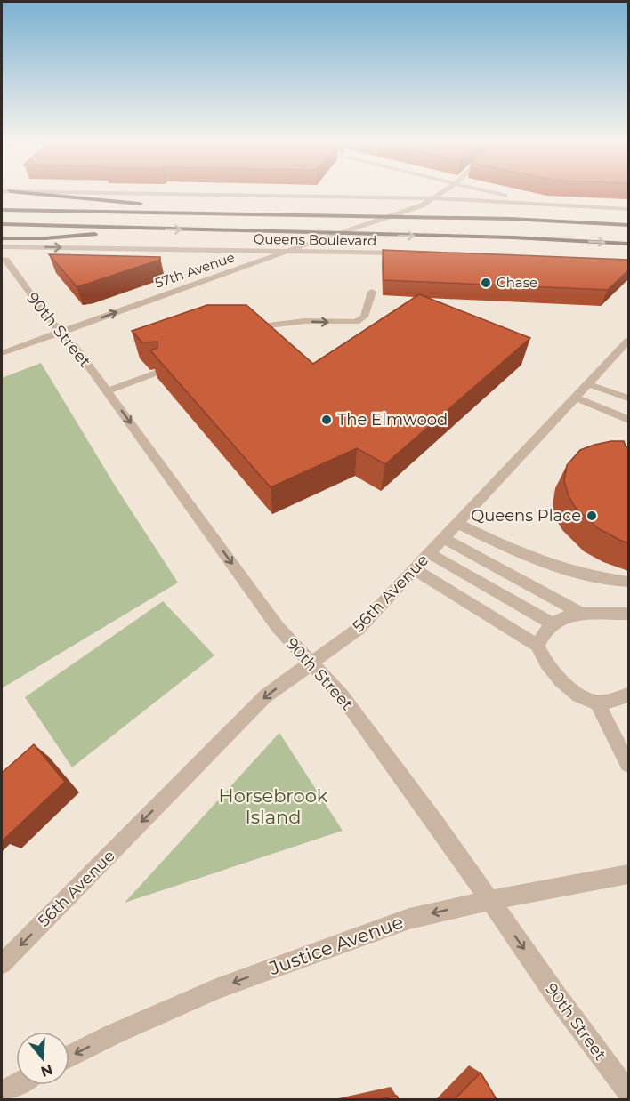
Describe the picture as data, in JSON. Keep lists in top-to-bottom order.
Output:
{
  "streets": {
    "main road": ["Queens Boulevard"],
    "street": [
      "57th Avenue",
      "90th Street",
      "56th Avenue",
      "Justice Avenue"
    ]
  },
  "crossings": [
    ["Queens Boulevard", "57th Avenue"],
    ["57th Avenue", "90th Street"],
    ["90th Street", "56th Avenue"],
    ["90th Street", "Justice Avenue"]
  ],
  "one_way": ["90th Street", "56th Avenue", "Justice Avenue"],
  "parks": ["Horsebrook Island"],
  "places": ["Chase", "The Elmwood", "Queens Place"],
  "north": "bottom"
}
